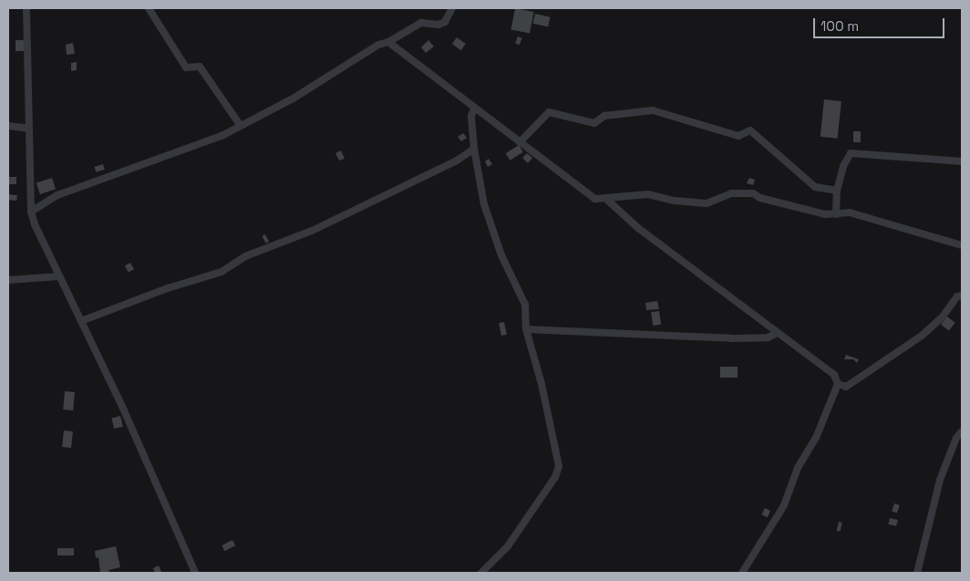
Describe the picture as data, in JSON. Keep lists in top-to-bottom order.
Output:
{
  "scale_bar": "100 m"
}
